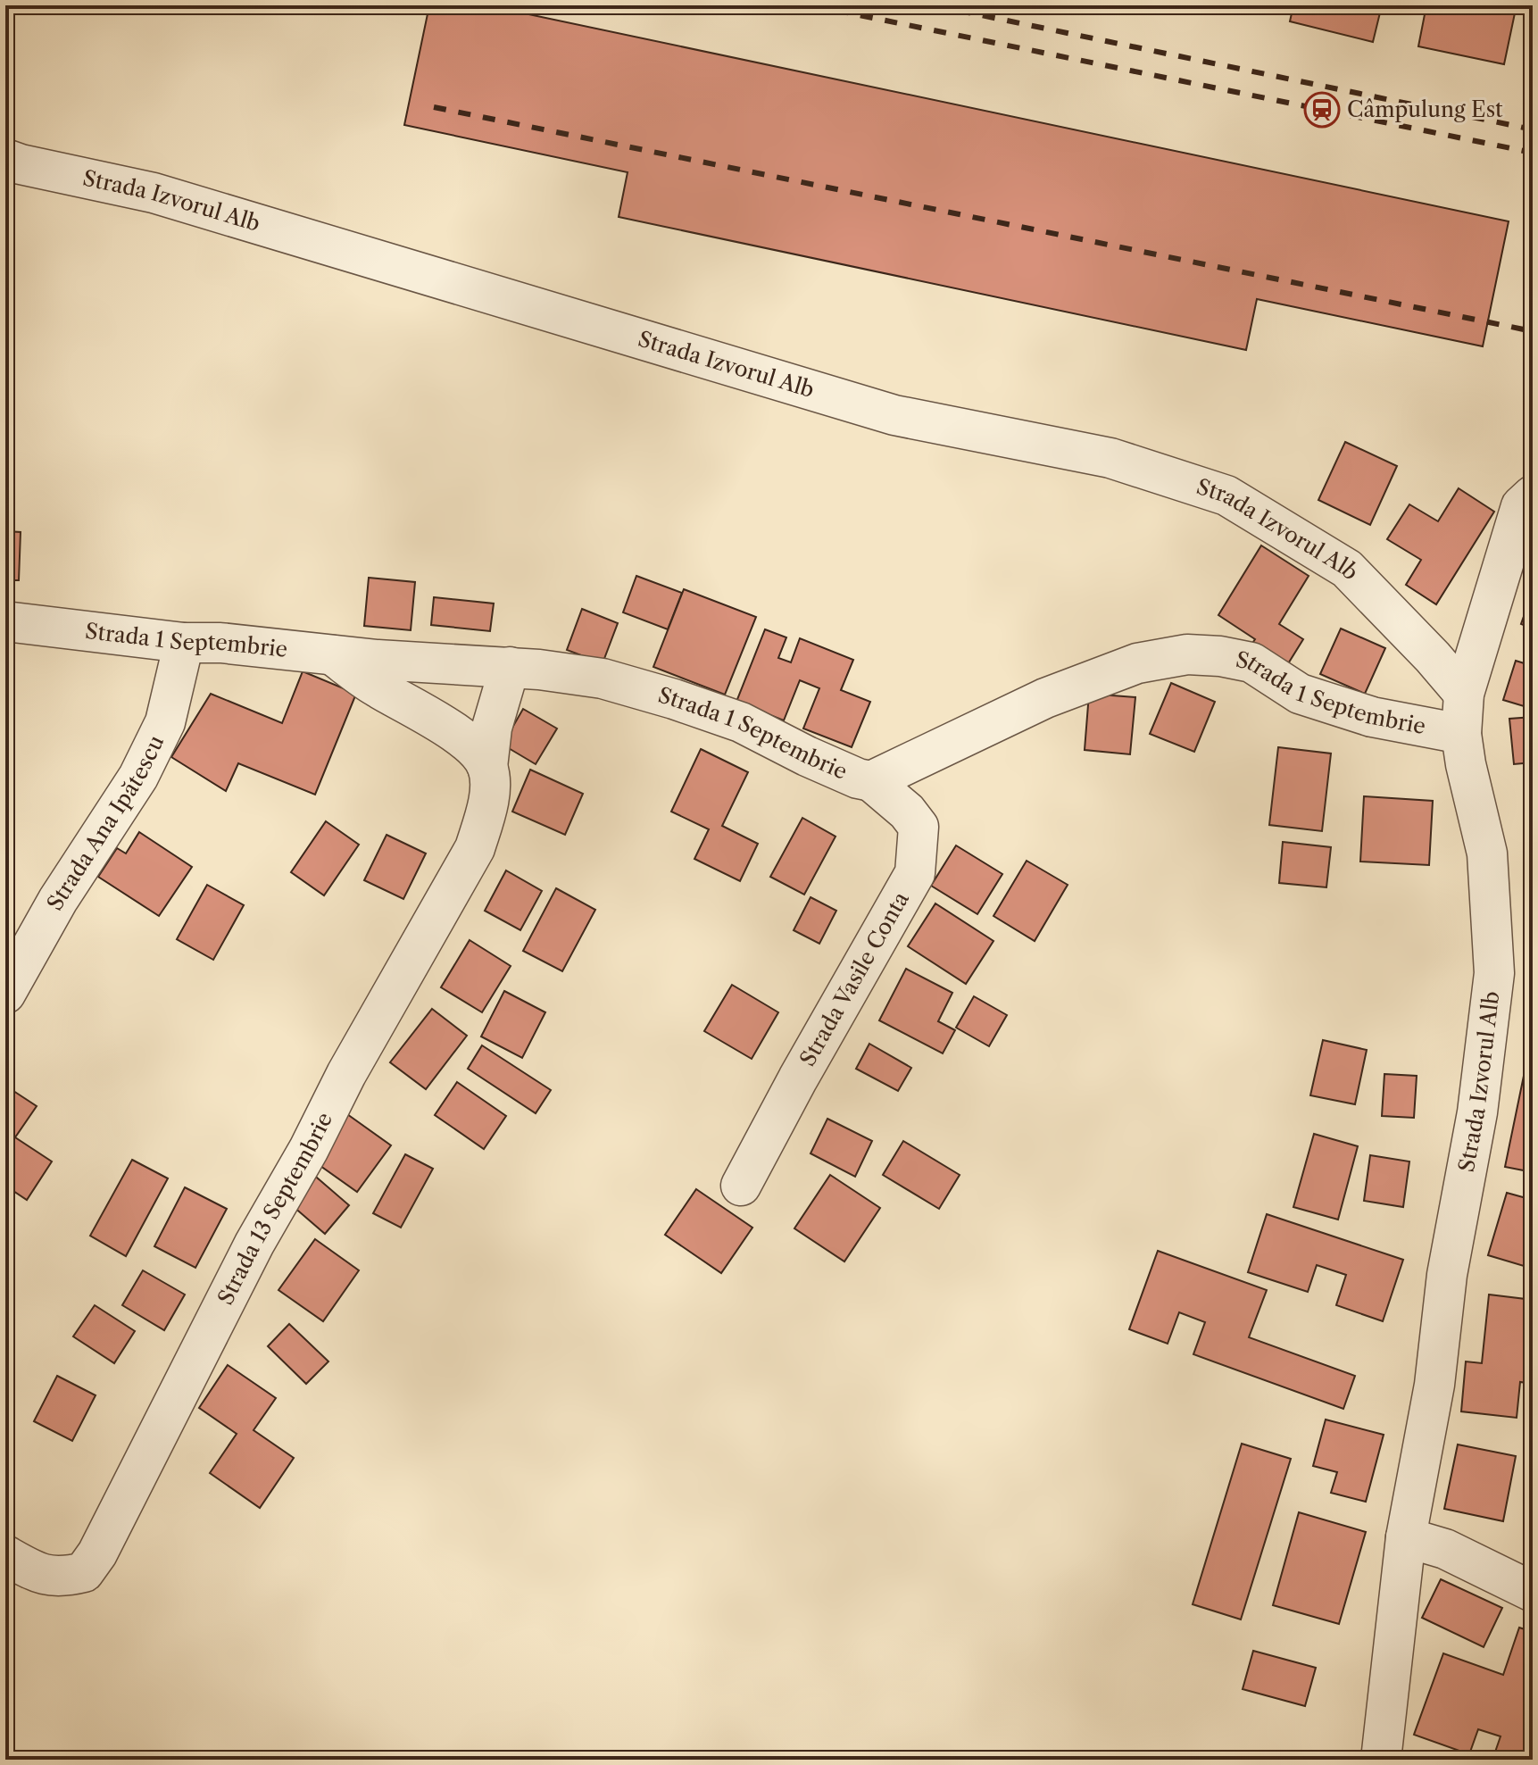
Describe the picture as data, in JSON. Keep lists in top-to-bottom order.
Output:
{
  "streets": {
    "street": [
      "Strada Izvorul Alb",
      "Strada 1 Septembrie",
      "Strada Ana Ipătescu",
      "Strada Vasile Conta",
      "Strada 13 Septembrie"
    ]
  },
  "crossings": [
    ["Strada Izvorul Alb", "Strada 1 Septembrie"],
    ["Strada 1 Septembrie", "Strada Ana Ipătescu"],
    ["Strada 1 Septembrie", "Strada Vasile Conta"],
    ["Strada 1 Septembrie", "Strada 13 Septembrie"]
  ],
  "places": {
    "station": ["Câmpulung Est"]
  }
}
